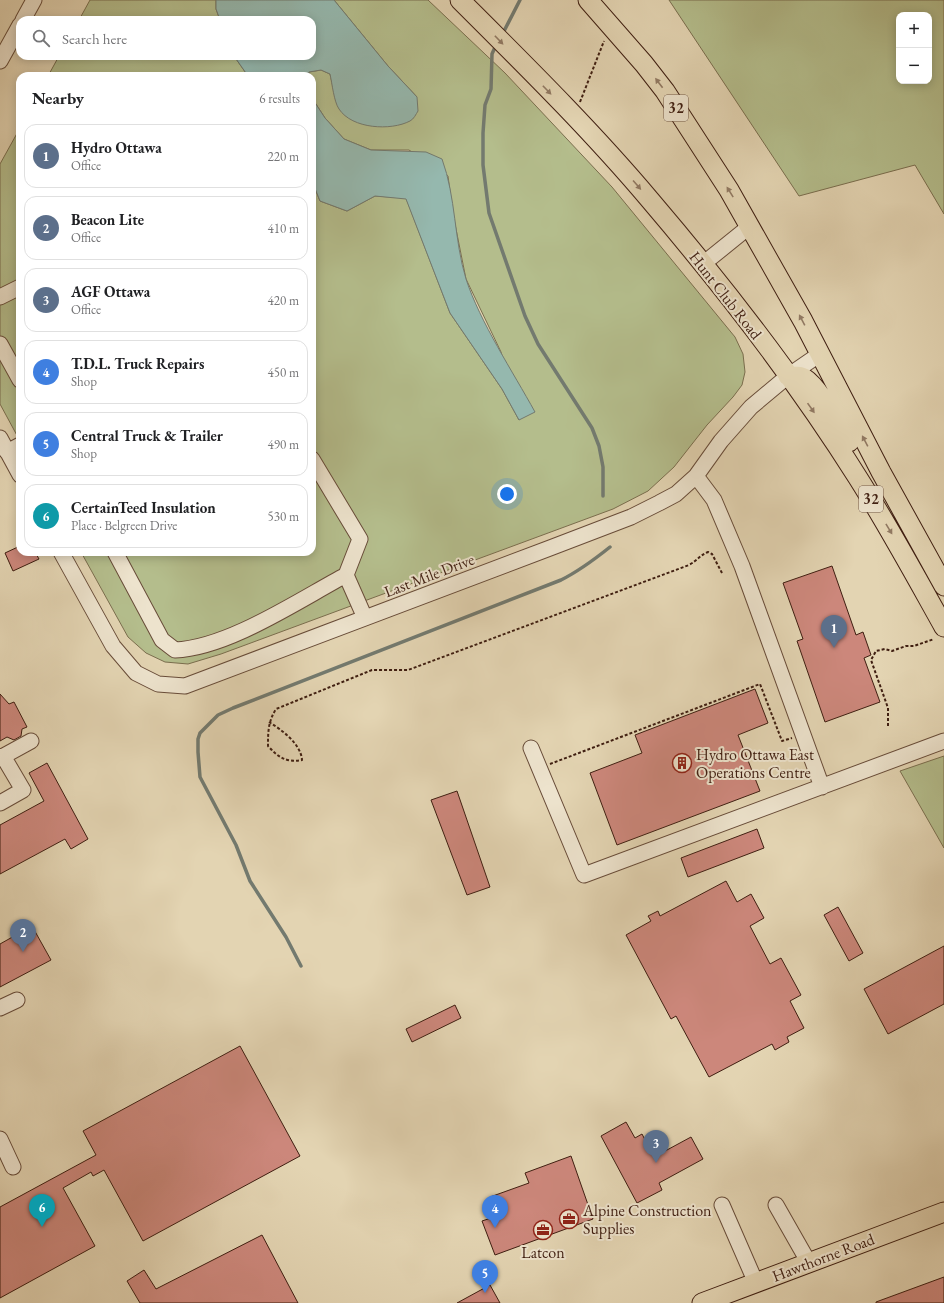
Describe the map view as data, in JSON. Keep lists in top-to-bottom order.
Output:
{
  "streets": {
    "main road": ["32", "Hunt Club Road", "Hawthorne Road"],
    "street": ["Last Mile Drive"]
  },
  "crossings": [
    ["32", "Last Mile Drive"],
    ["Hunt Club Road", "Last Mile Drive"]
  ],
  "places": {
    "building": ["Hydro Ottawa East Operations Centre"],
    "office": ["Alpine Construction Supplies", "Latcon"]
  },
  "page": {
    "map_buttons": ["+", "−"],
    "search": "Search here",
    "heading": ["Nearby", "6 results"],
    "list": [
      {
        "mark": "1",
        "name": "Hydro Ottawa",
        "note": "Office",
        "value": "220 m"
      },
      {
        "mark": "2",
        "name": "Beacon Lite",
        "note": "Office",
        "value": "410 m"
      },
      {
        "mark": "3",
        "name": "AGF Ottawa",
        "note": "Office",
        "value": "420 m"
      },
      {
        "mark": "4",
        "name": "T.D.L. Truck Repairs",
        "note": "Shop",
        "value": "450 m"
      },
      {
        "mark": "5",
        "name": "Central Truck & Trailer",
        "note": "Shop",
        "value": "490 m"
      },
      {
        "mark": "6",
        "name": "CertainTeed Insulation",
        "note": "Place · Belgreen Drive",
        "value": "530 m"
      }
    ],
    "pins": [
      "1",
      "2",
      "3",
      "6",
      "4",
      "5"
    ]
  }
}
